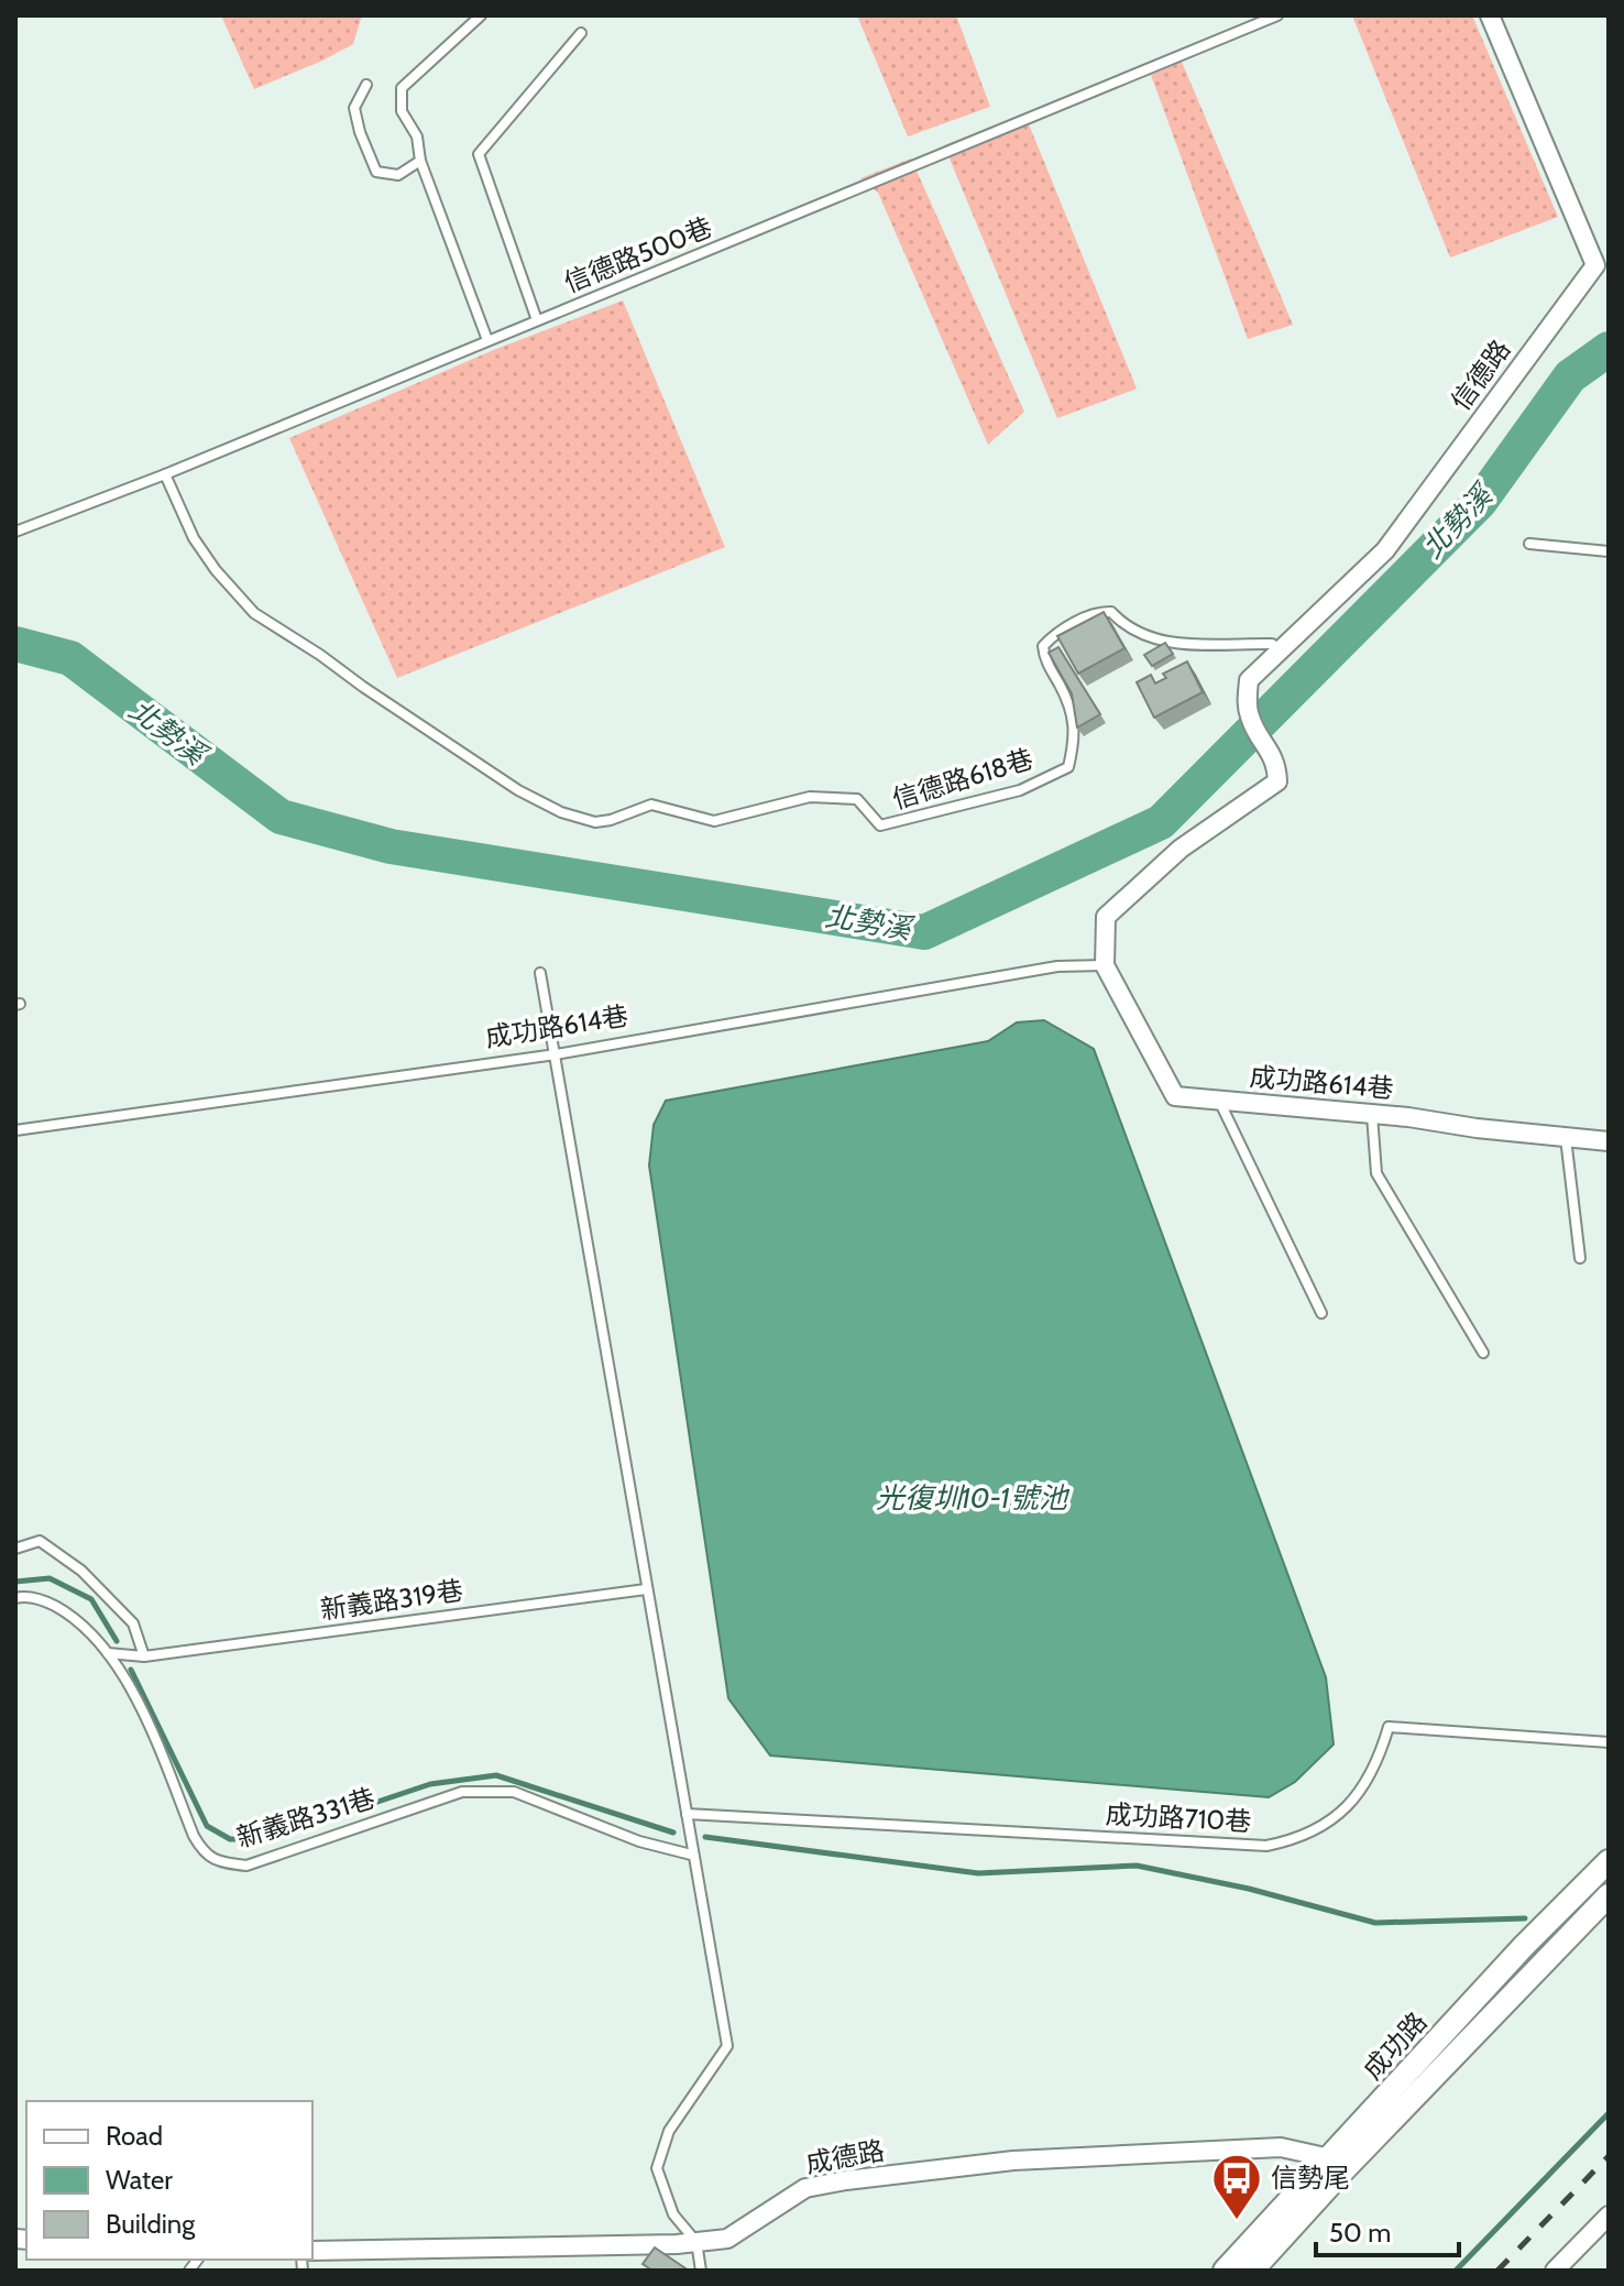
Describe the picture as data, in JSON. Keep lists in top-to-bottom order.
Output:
{
  "streets": {
    "street": [
      "信德路",
      "成功路614巷",
      "成功路",
      "成德路"
    ],
    "lane": [
      "信德路500巷",
      "信德路618巷",
      "新義路319巷",
      "新義路331巷",
      "成功路710巷"
    ]
  },
  "crossings": [
    ["信德路500巷", "信德路618巷"],
    ["信德路", "信德路618巷"],
    ["信德路", "成功路614巷"],
    ["新義路319巷", "新義路331巷"],
    ["成功路", "成德路"]
  ],
  "water": ["北勢溪", "光復圳10-1號池"],
  "places": {
    "bus stop": ["信勢尾"]
  },
  "legend": ["Road", "Water", "Building"],
  "scale_bar": "50 m"
}
